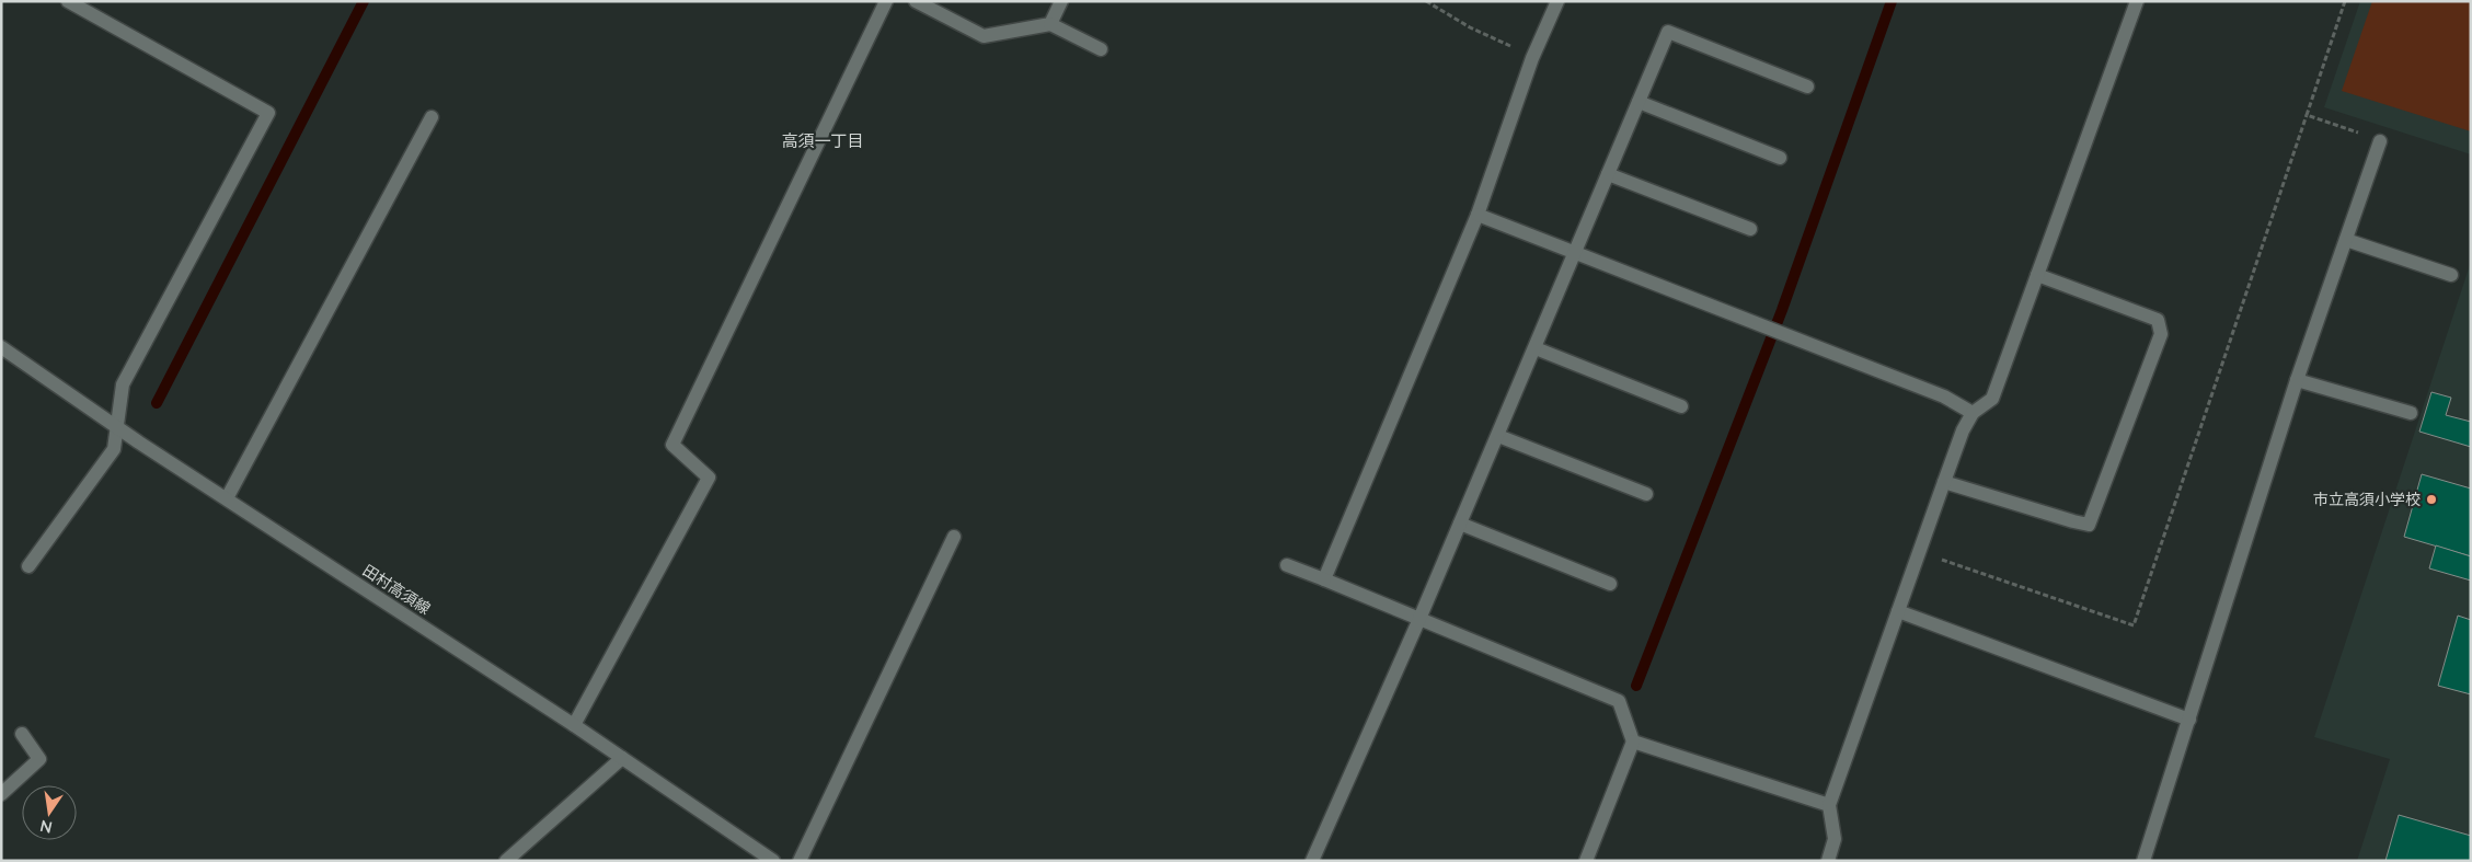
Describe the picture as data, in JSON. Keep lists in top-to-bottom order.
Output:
{
  "streets": {
    "street": ["田村高須線"]
  },
  "districts": ["高須一丁目"],
  "places": ["市立高須小学校"],
  "north": "bottom"
}
